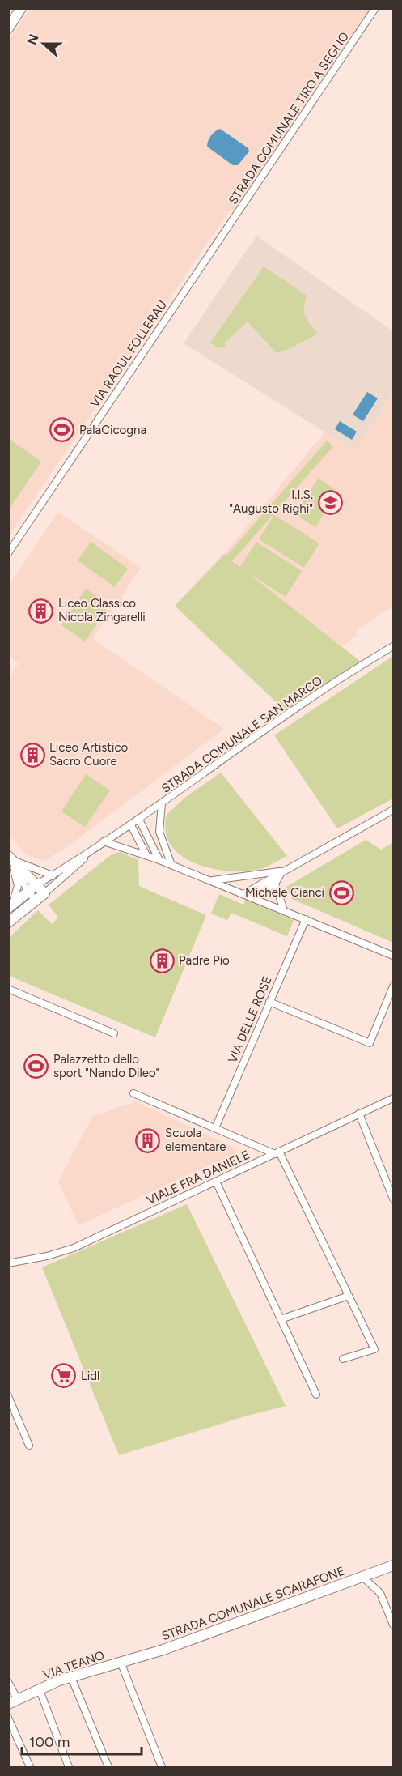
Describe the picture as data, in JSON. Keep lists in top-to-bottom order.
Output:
{
  "streets": {
    "street": [
      "STRADA COMUNALE TIRO A SEGNO",
      "VIA RAOUL FOLLERAU",
      "STRADA COMUNALE SAN MARCO",
      "VIA DELLE ROSE",
      "VIALE FRA DANIELE",
      "STRADA COMUNALE SCARAFONE",
      "VIA TEANO"
    ]
  },
  "crossings": [
    ["STRADA COMUNALE TIRO A SEGNO", "VIA RAOUL FOLLERAU"],
    ["STRADA COMUNALE SCARAFONE", "VIA TEANO"]
  ],
  "places": {
    "sports": ["PalaCicogna", "Michele Cianci", "Palazzetto dello sport \"Nando Dileo\""],
    "school or university": ["I.I.S. \"Augusto Righi\""],
    "building": [
      "Liceo Classico Nicola Zingarelli",
      "Liceo Artistico Sacro Cuore",
      "Padre Pio",
      "Scuola elementare"
    ],
    "supermarket": ["Lidl"]
  },
  "scale_bar": "100 m",
  "north": "left"
}
